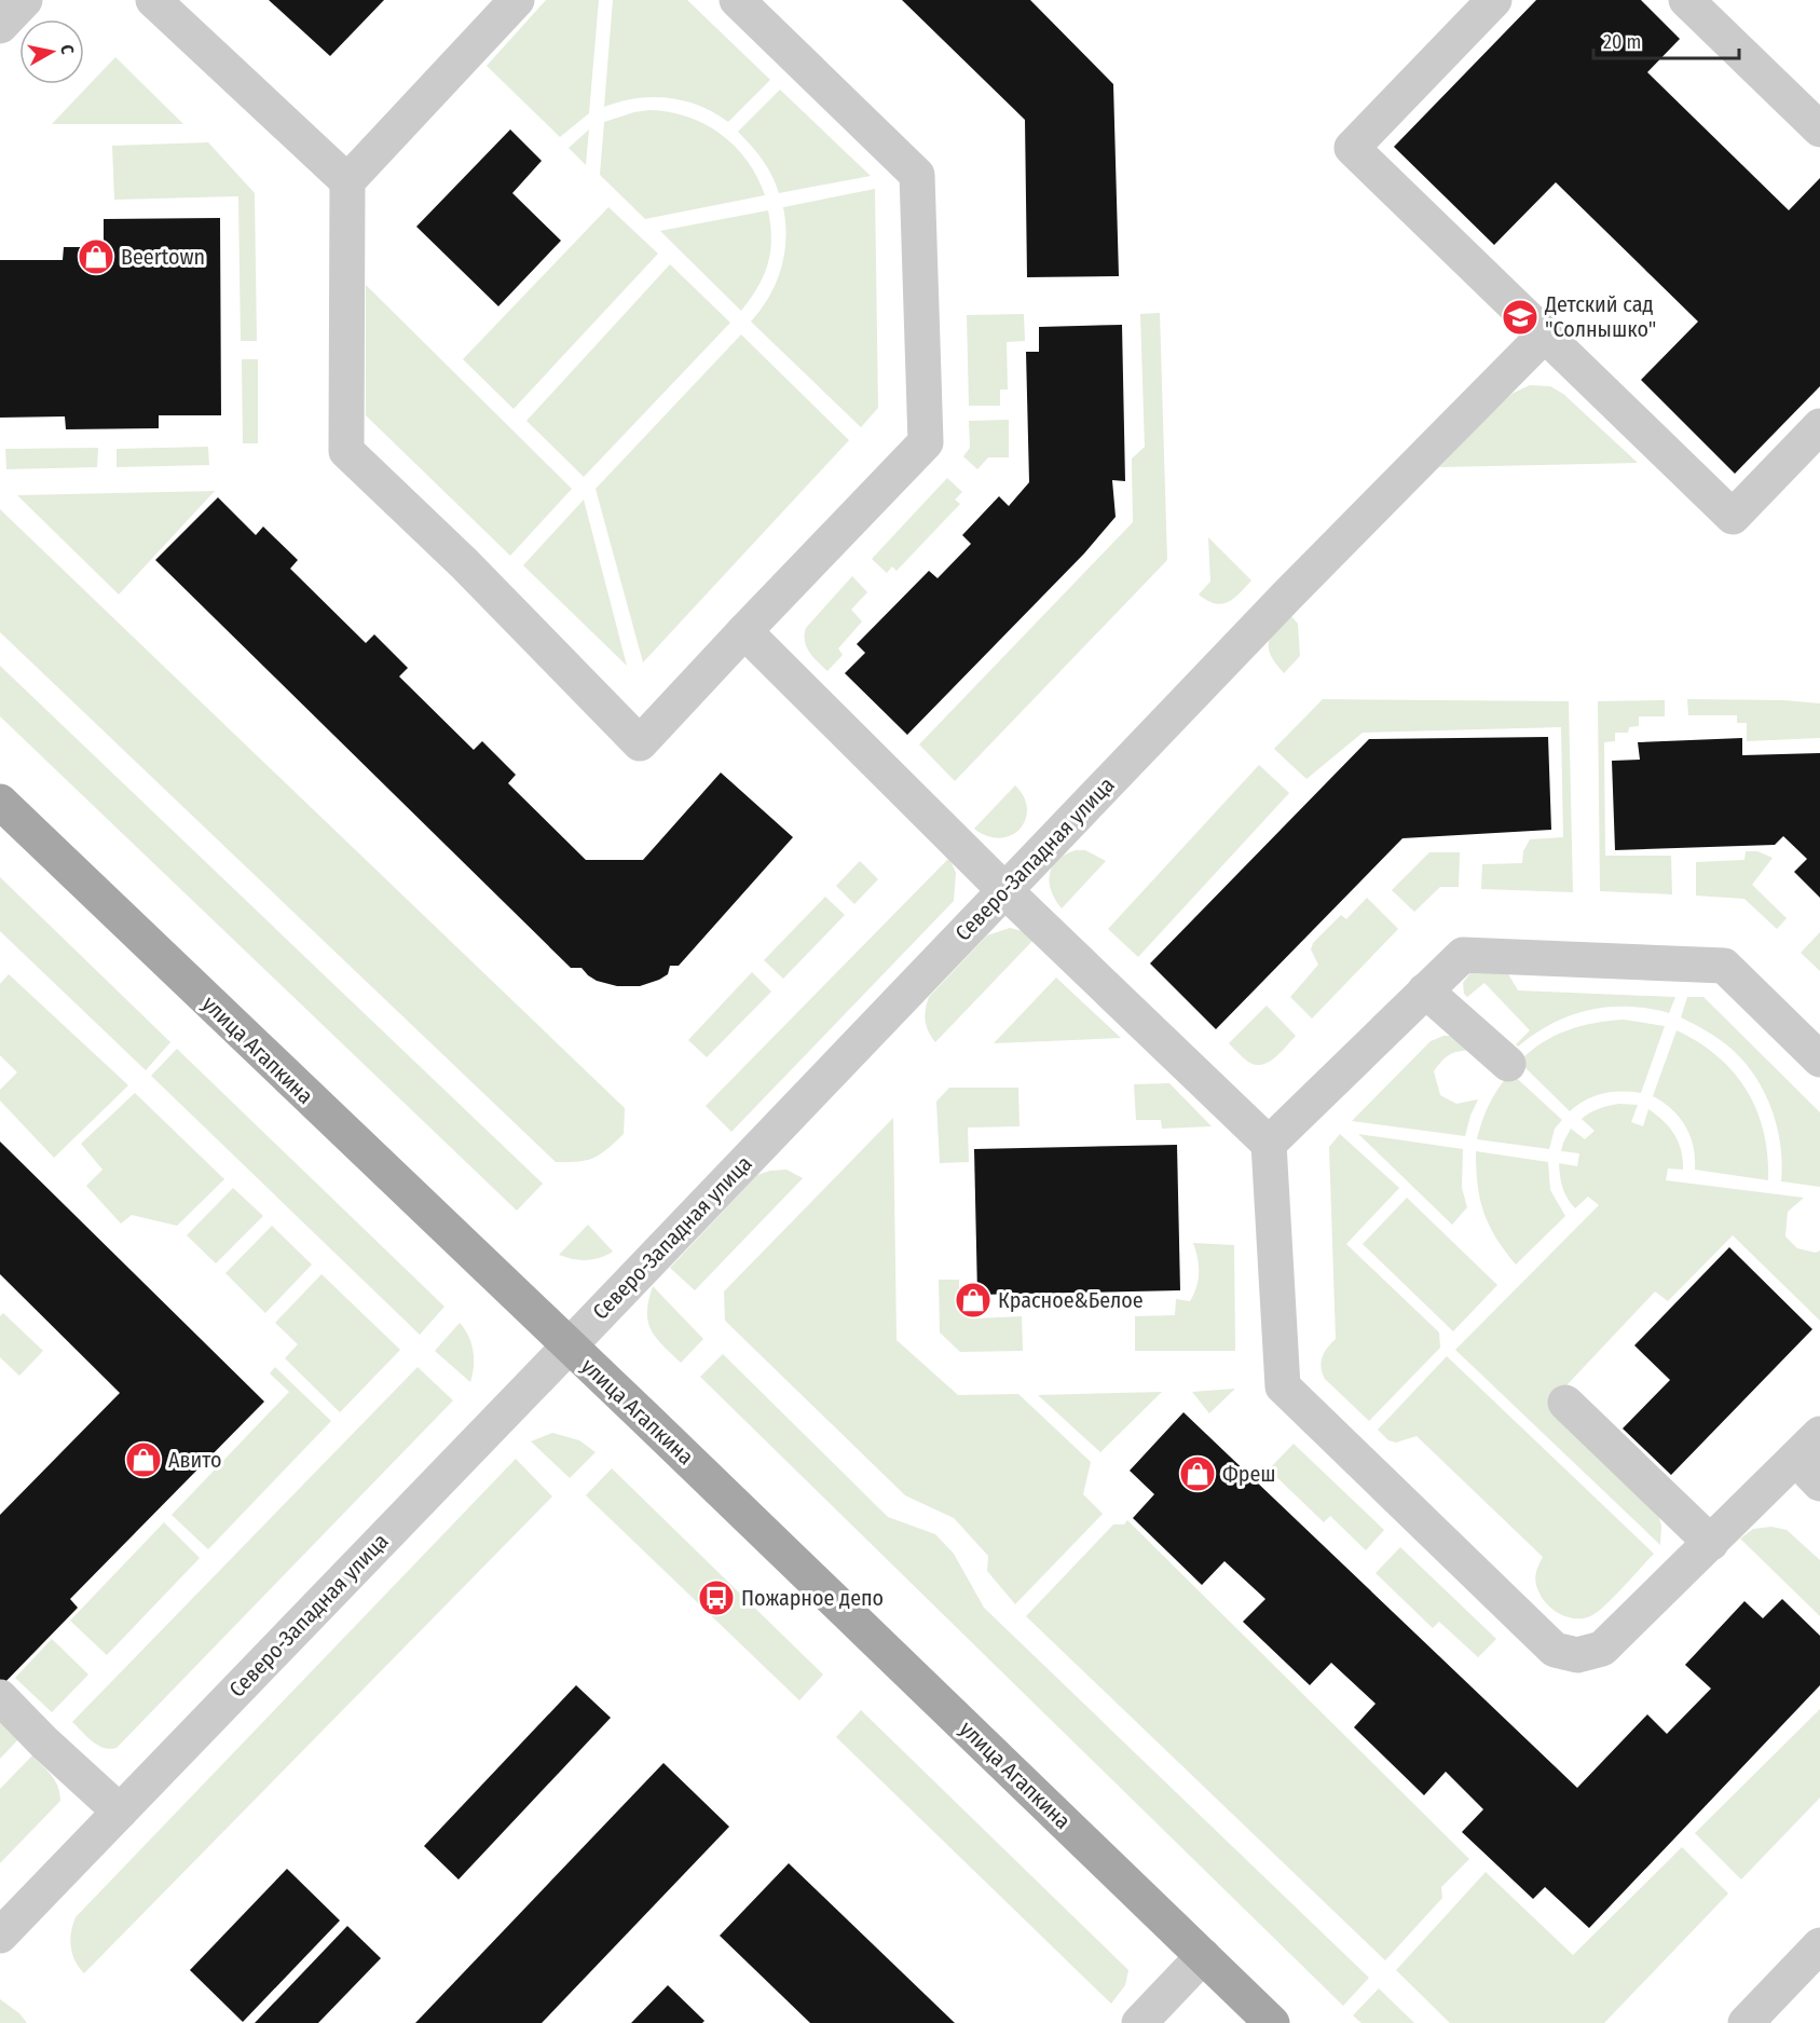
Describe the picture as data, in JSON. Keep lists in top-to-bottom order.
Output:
{
  "streets": {
    "main road": ["улица Агапкина"],
    "street": ["Северо-Западная улица"]
  },
  "crossings": [
    ["Северо-Западная улица", "улица Агапкина"]
  ],
  "places": {
    "shop": [
      "Beertown",
      "Красное&Белое",
      "Авито",
      "Фреш"
    ],
    "school or university": ["Детский сад \"Солнышко\""],
    "bus stop": ["Пожарное депо"]
  },
  "scale_bar": "20 m",
  "north": "right"
}
